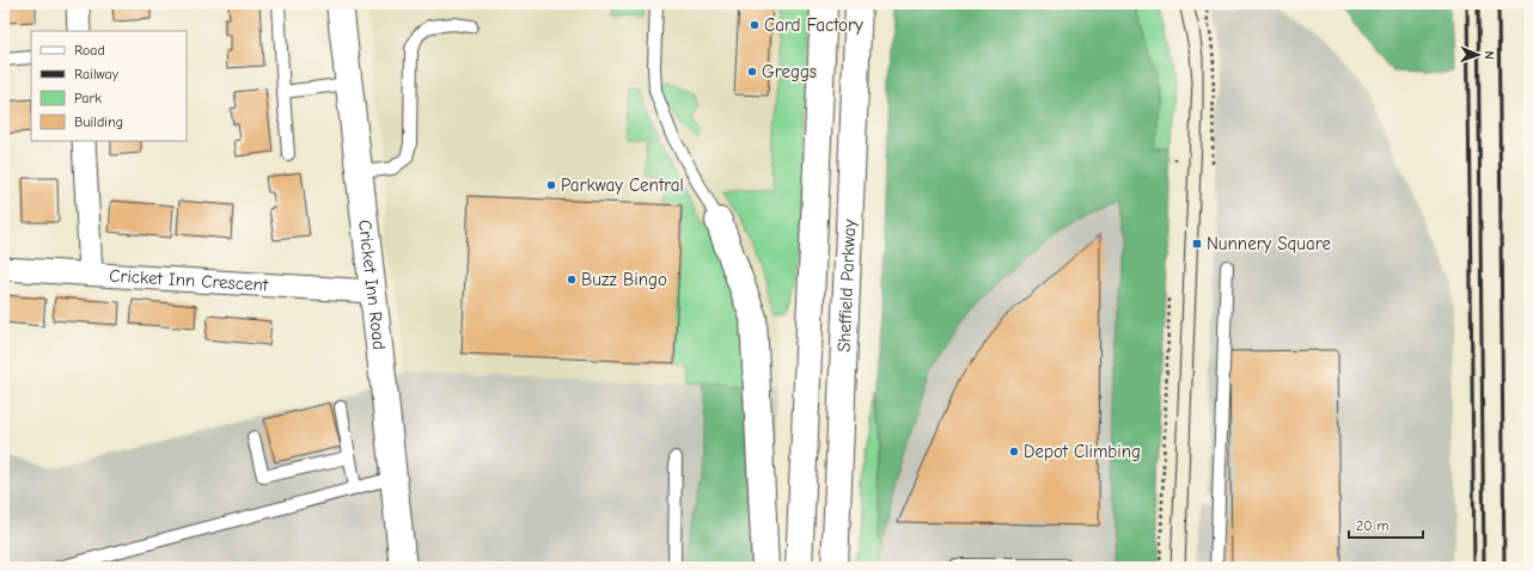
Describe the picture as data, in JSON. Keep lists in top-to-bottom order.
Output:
{
  "streets": {
    "main road": ["Cricket Inn Road", "Sheffield Parkway"],
    "street": ["Cricket Inn Crescent"]
  },
  "crossings": [
    ["Cricket Inn Crescent", "Cricket Inn Road"]
  ],
  "places": {
    "other": [
      "Card Factory",
      "Greggs",
      "Parkway Central",
      "Buzz Bingo",
      "Depot Climbing"
    ],
    "transit": ["Nunnery Square"]
  },
  "legend": [
    "Road",
    "Railway",
    "Park",
    "Building"
  ],
  "scale_bar": "20 m",
  "north": "right"
}
